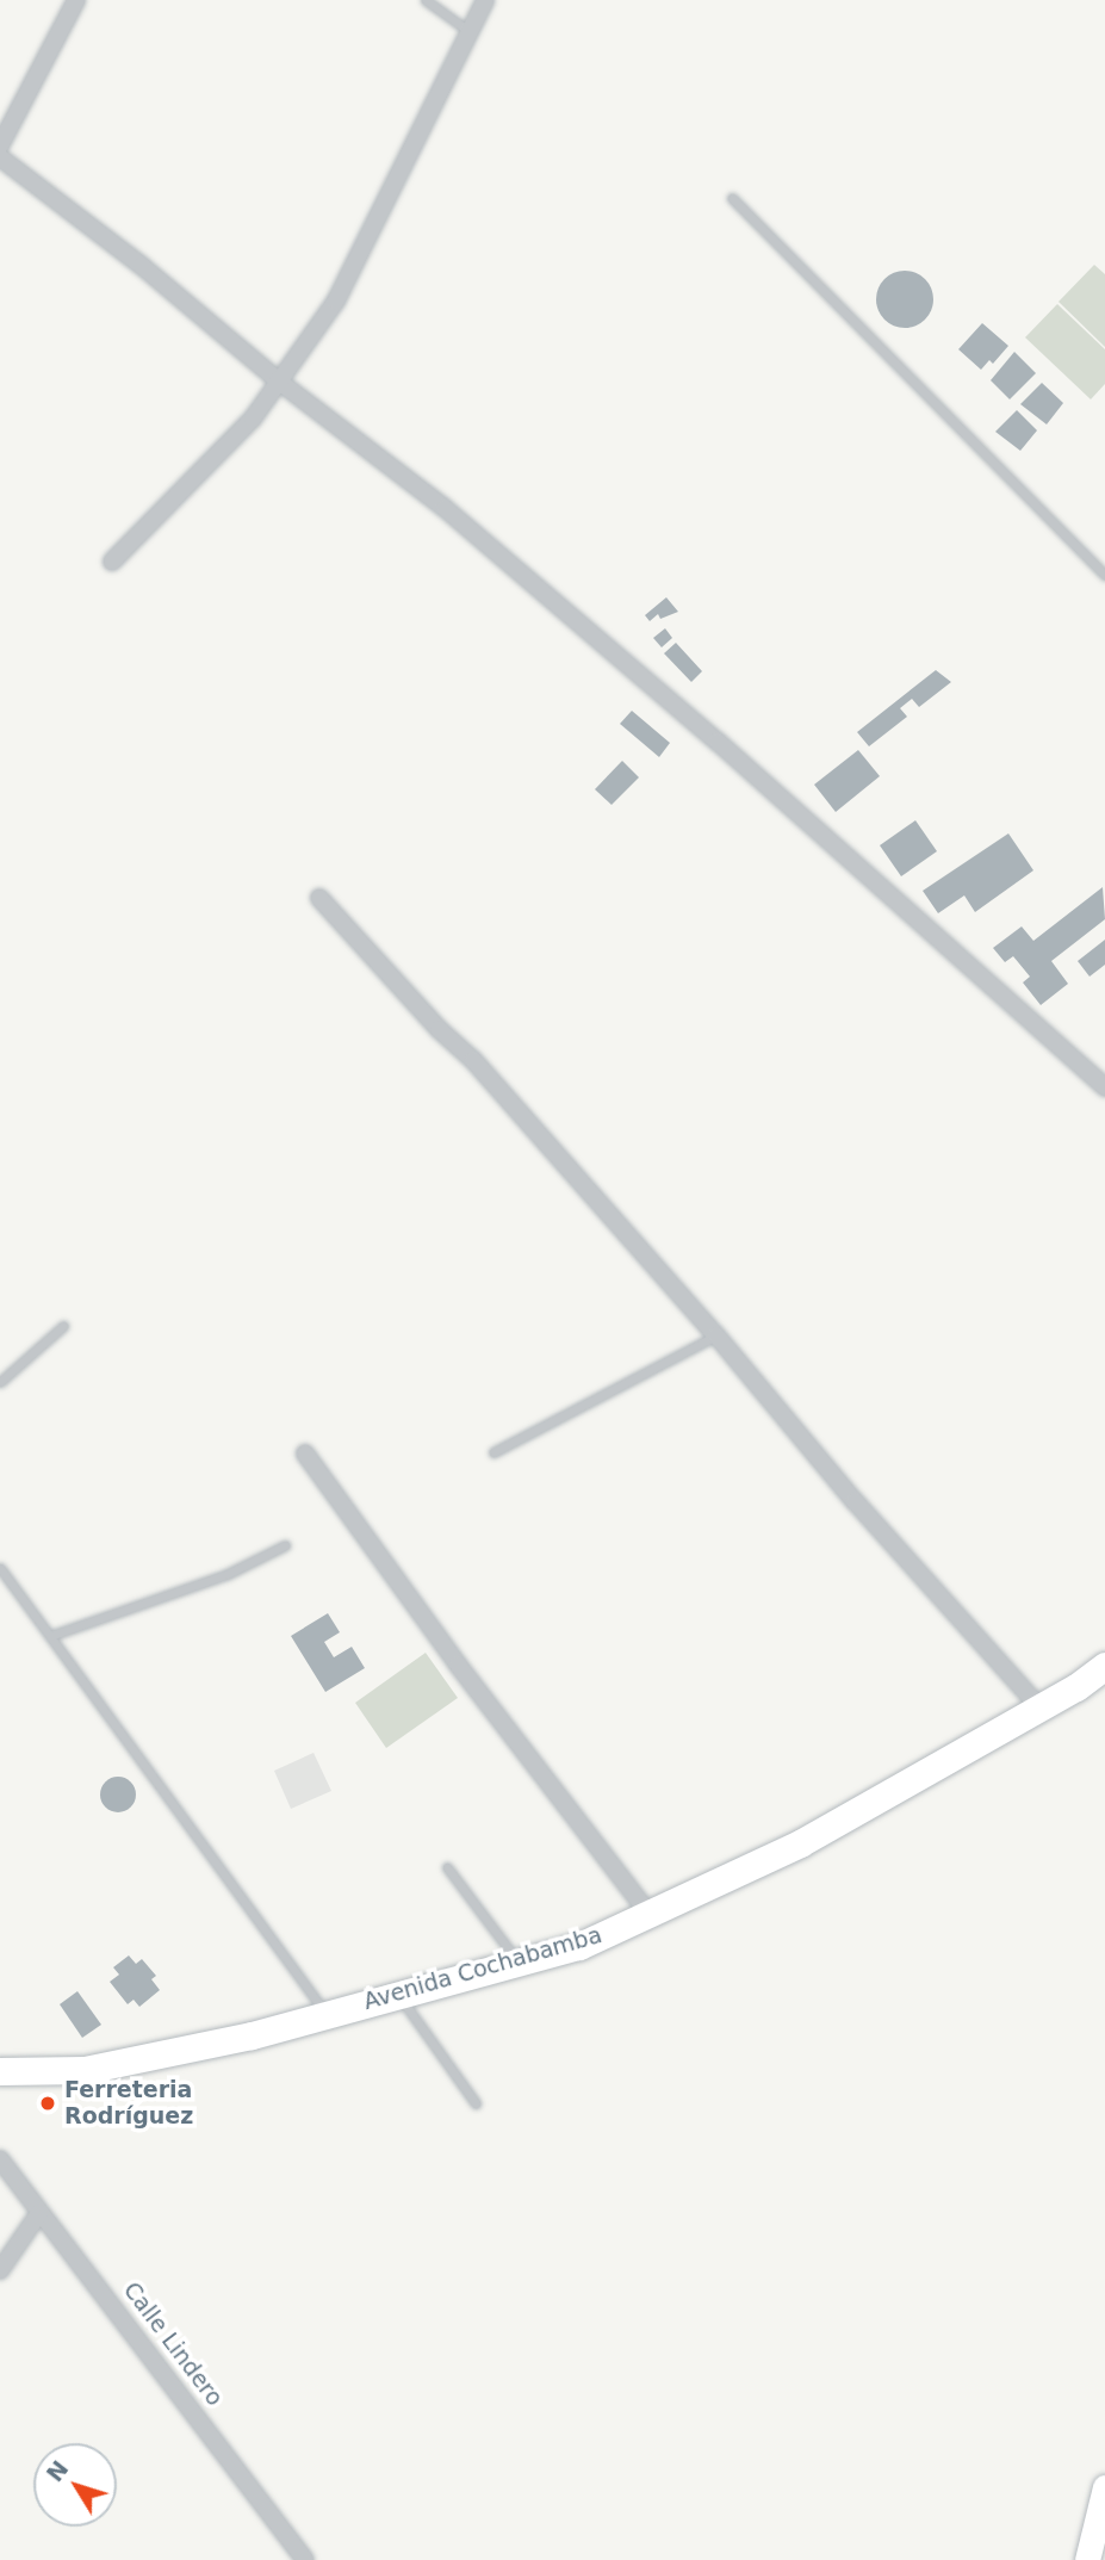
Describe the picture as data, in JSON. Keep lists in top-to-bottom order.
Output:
{
  "streets": {
    "main road": ["Avenida Cochabamba"],
    "street": ["Calle Lindero"]
  },
  "places": ["Ferreteria Rodríguez"],
  "north": "top left"
}
